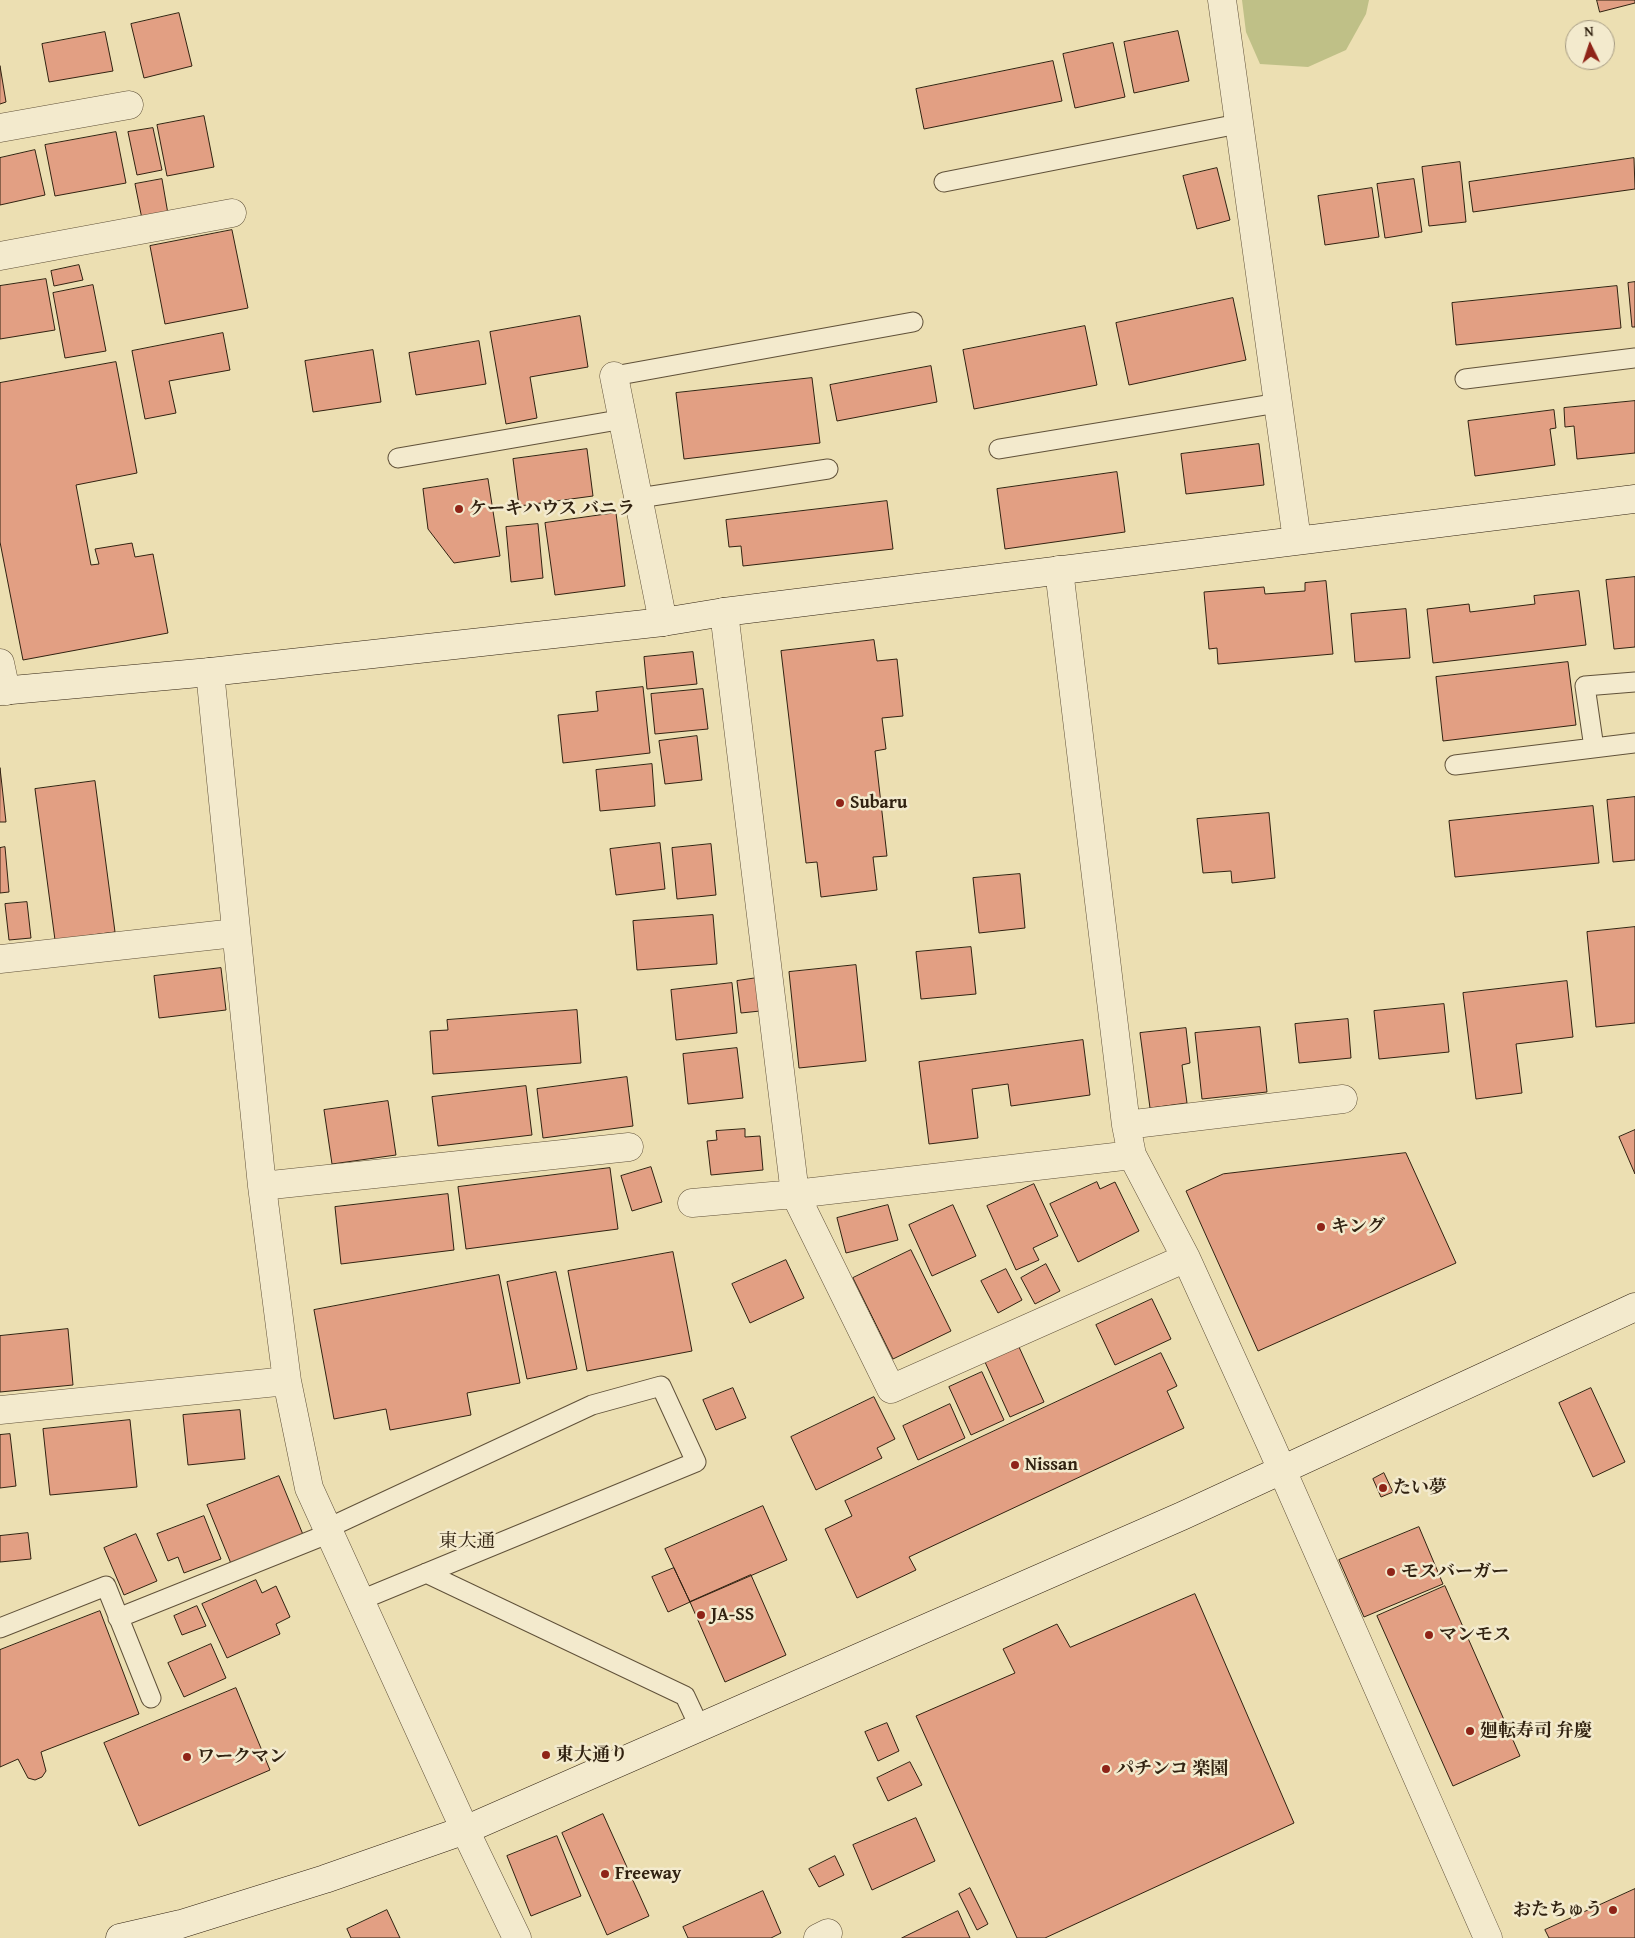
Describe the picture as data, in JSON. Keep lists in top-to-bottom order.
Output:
{
  "districts": ["東大通"],
  "places": [
    "ケーキハウス バニラ",
    "Subaru",
    "キング",
    "Nissan",
    "たい夢",
    "モスバーガー",
    "JA-SS",
    "マンモス",
    "廻転寿司 弁慶",
    "東大通り",
    "ワークマン",
    "パチンコ 楽園",
    "Freeway",
    "おたちゅう"
  ],
  "north": "top"
}
